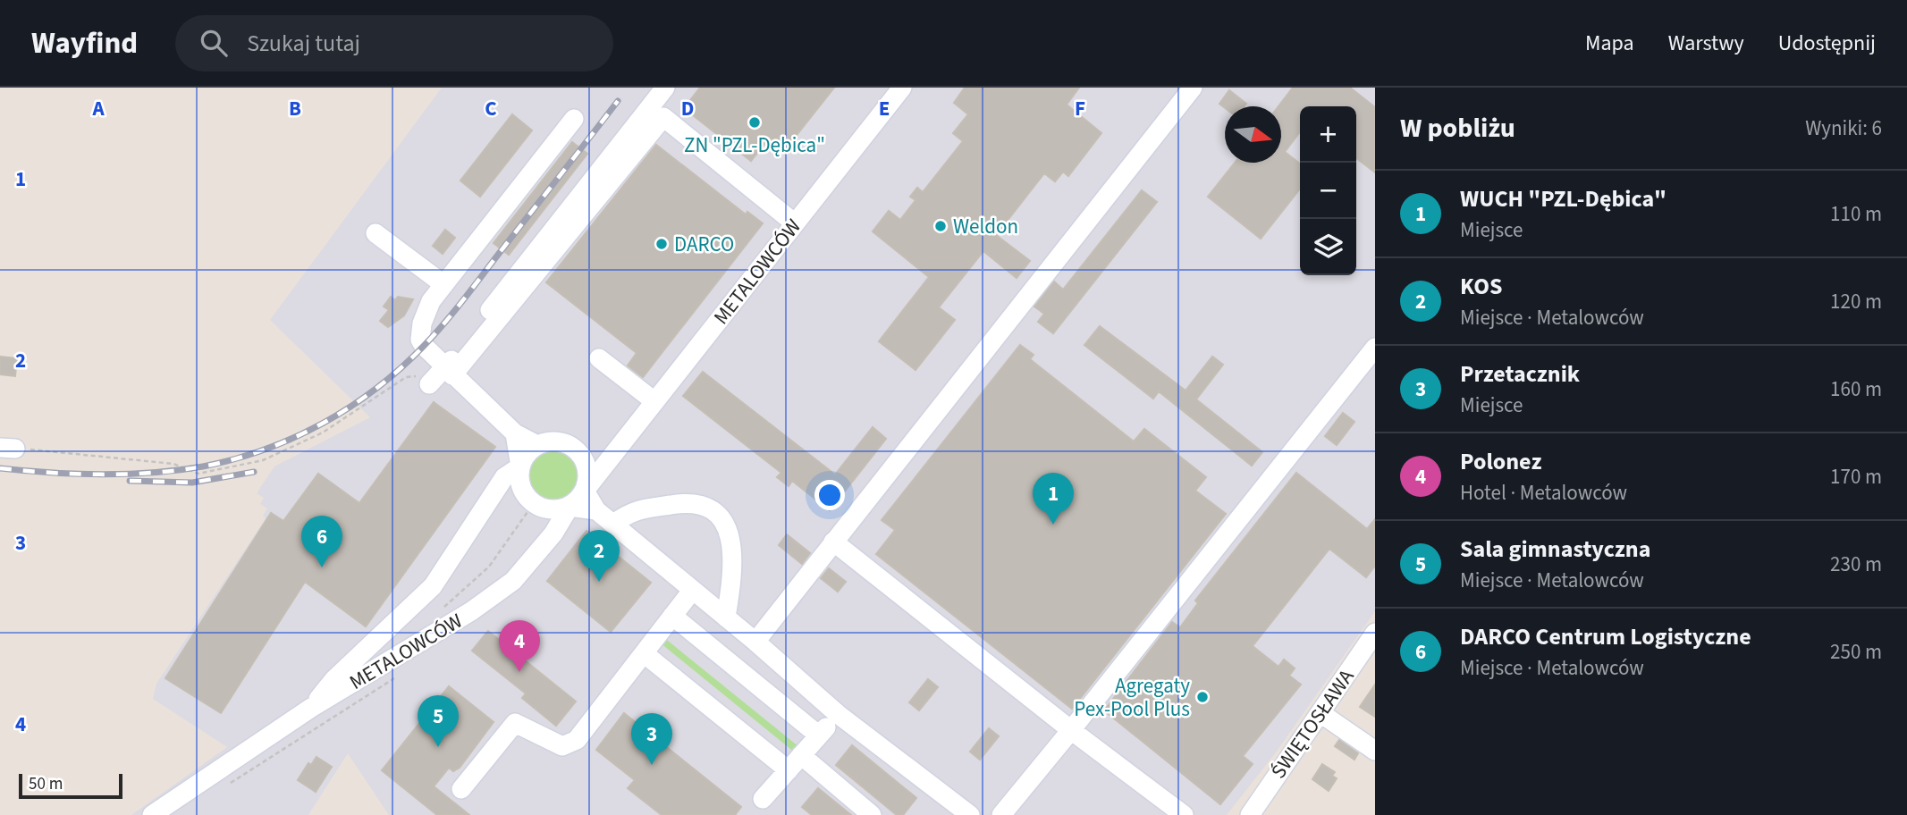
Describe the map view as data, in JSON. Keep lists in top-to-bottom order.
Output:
{
  "streets": {
    "street": ["METALOWCÓW", "ŚWIĘTOSŁAWA"]
  },
  "places": [
    "ZN \"PZL-Dębica\"",
    "Weldon",
    "DARCO",
    "Agregaty Pex-Pool Plus"
  ],
  "scale_bar": "50 m",
  "north": "right",
  "page": {
    "header": "Wayfind",
    "search": "Szukaj tutaj",
    "nav": ["Mapa", "Warstwy", "Udostępnij"],
    "heading": ["W pobliżu", "Wyniki: 6"],
    "map_buttons": ["+", "−"],
    "list": [
      {
        "mark": "1",
        "name": "WUCH \"PZL-Dębica\"",
        "note": "Miejsce",
        "value": "110 m"
      },
      {
        "mark": "2",
        "name": "KOS",
        "note": "Miejsce · Metalowców",
        "value": "120 m"
      },
      {
        "mark": "3",
        "name": "Przetacznik",
        "note": "Miejsce",
        "value": "160 m"
      },
      {
        "mark": "4",
        "name": "Polonez",
        "note": "Hotel · Metalowców",
        "value": "170 m"
      },
      {
        "mark": "5",
        "name": "Sala gimnastyczna",
        "note": "Miejsce · Metalowców",
        "value": "230 m"
      },
      {
        "mark": "6",
        "name": "DARCO Centrum Logistyczne",
        "note": "Miejsce · Metalowców",
        "value": "250 m"
      }
    ],
    "pins": [
      "1",
      "6",
      "2",
      "4",
      "5",
      "3"
    ],
    "scale": "50 m"
  },
  "grid": {
    "columns": [
      "A",
      "B",
      "C",
      "D",
      "E",
      "F"
    ],
    "rows": [
      "1",
      "2",
      "3",
      "4"
    ]
  }
}
